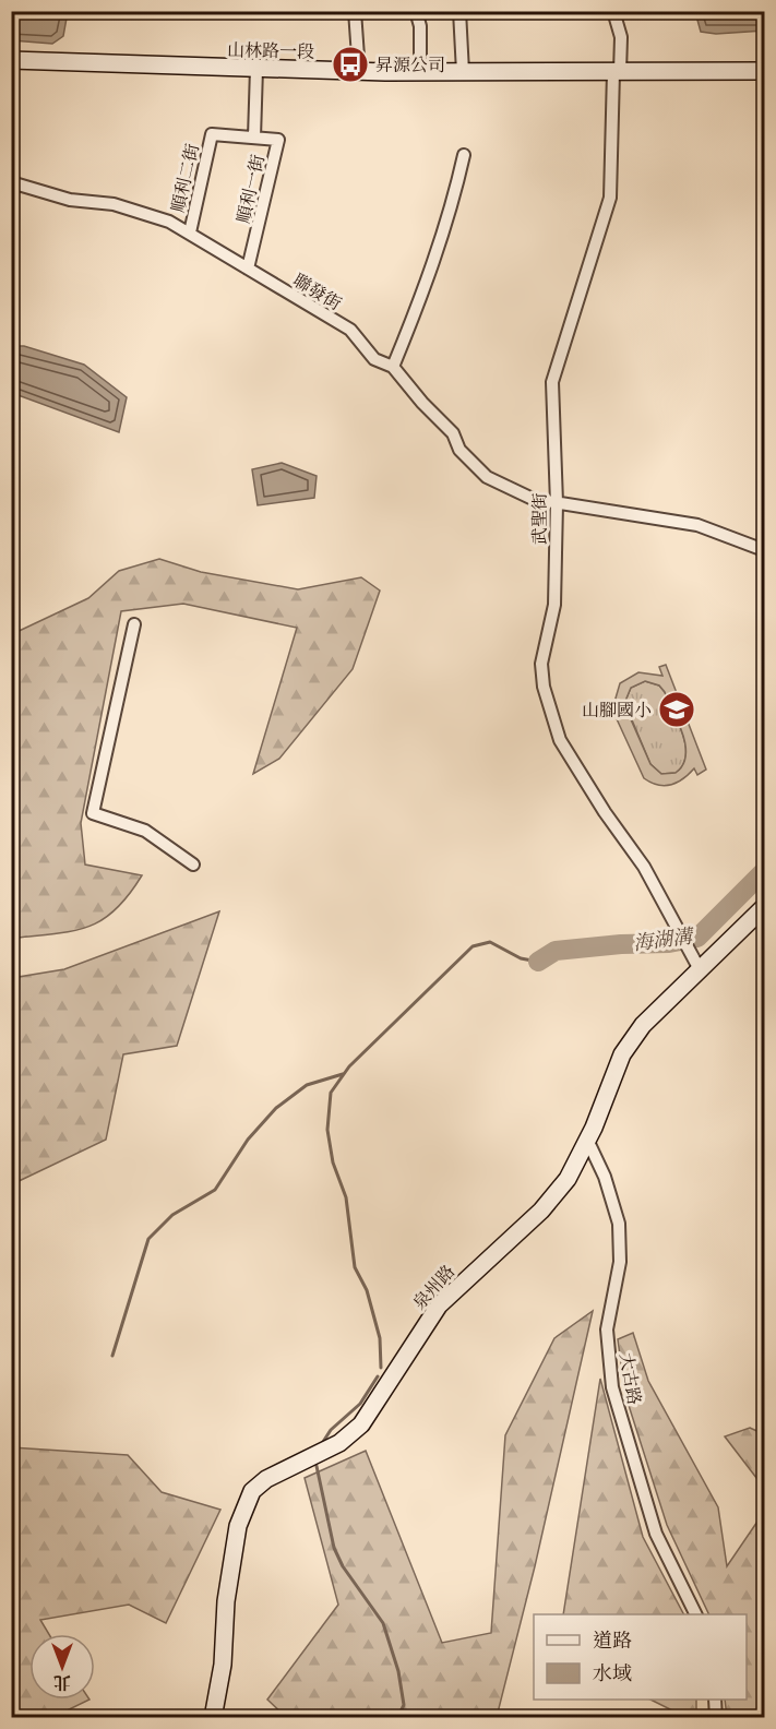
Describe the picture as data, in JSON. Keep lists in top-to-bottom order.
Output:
{
  "streets": {
    "street": [
      "山林路一段",
      "順利二街",
      "順利一街",
      "聯發街",
      "武聖街",
      "泉州路",
      "大古路"
    ]
  },
  "crossings": [
    ["山林路一段", "武聖街"],
    ["順利二街", "順利一街"],
    ["順利二街", "聯發街"],
    ["順利一街", "聯發街"],
    ["聯發街", "武聖街"],
    ["武聖街", "泉州路"],
    ["泉州路", "大古路"]
  ],
  "water": ["海湖溝"],
  "places": {
    "bus stop": ["昇源公司"],
    "school or university": ["山腳國小"]
  },
  "legend": ["道路", "水域"],
  "north": "bottom"
}
